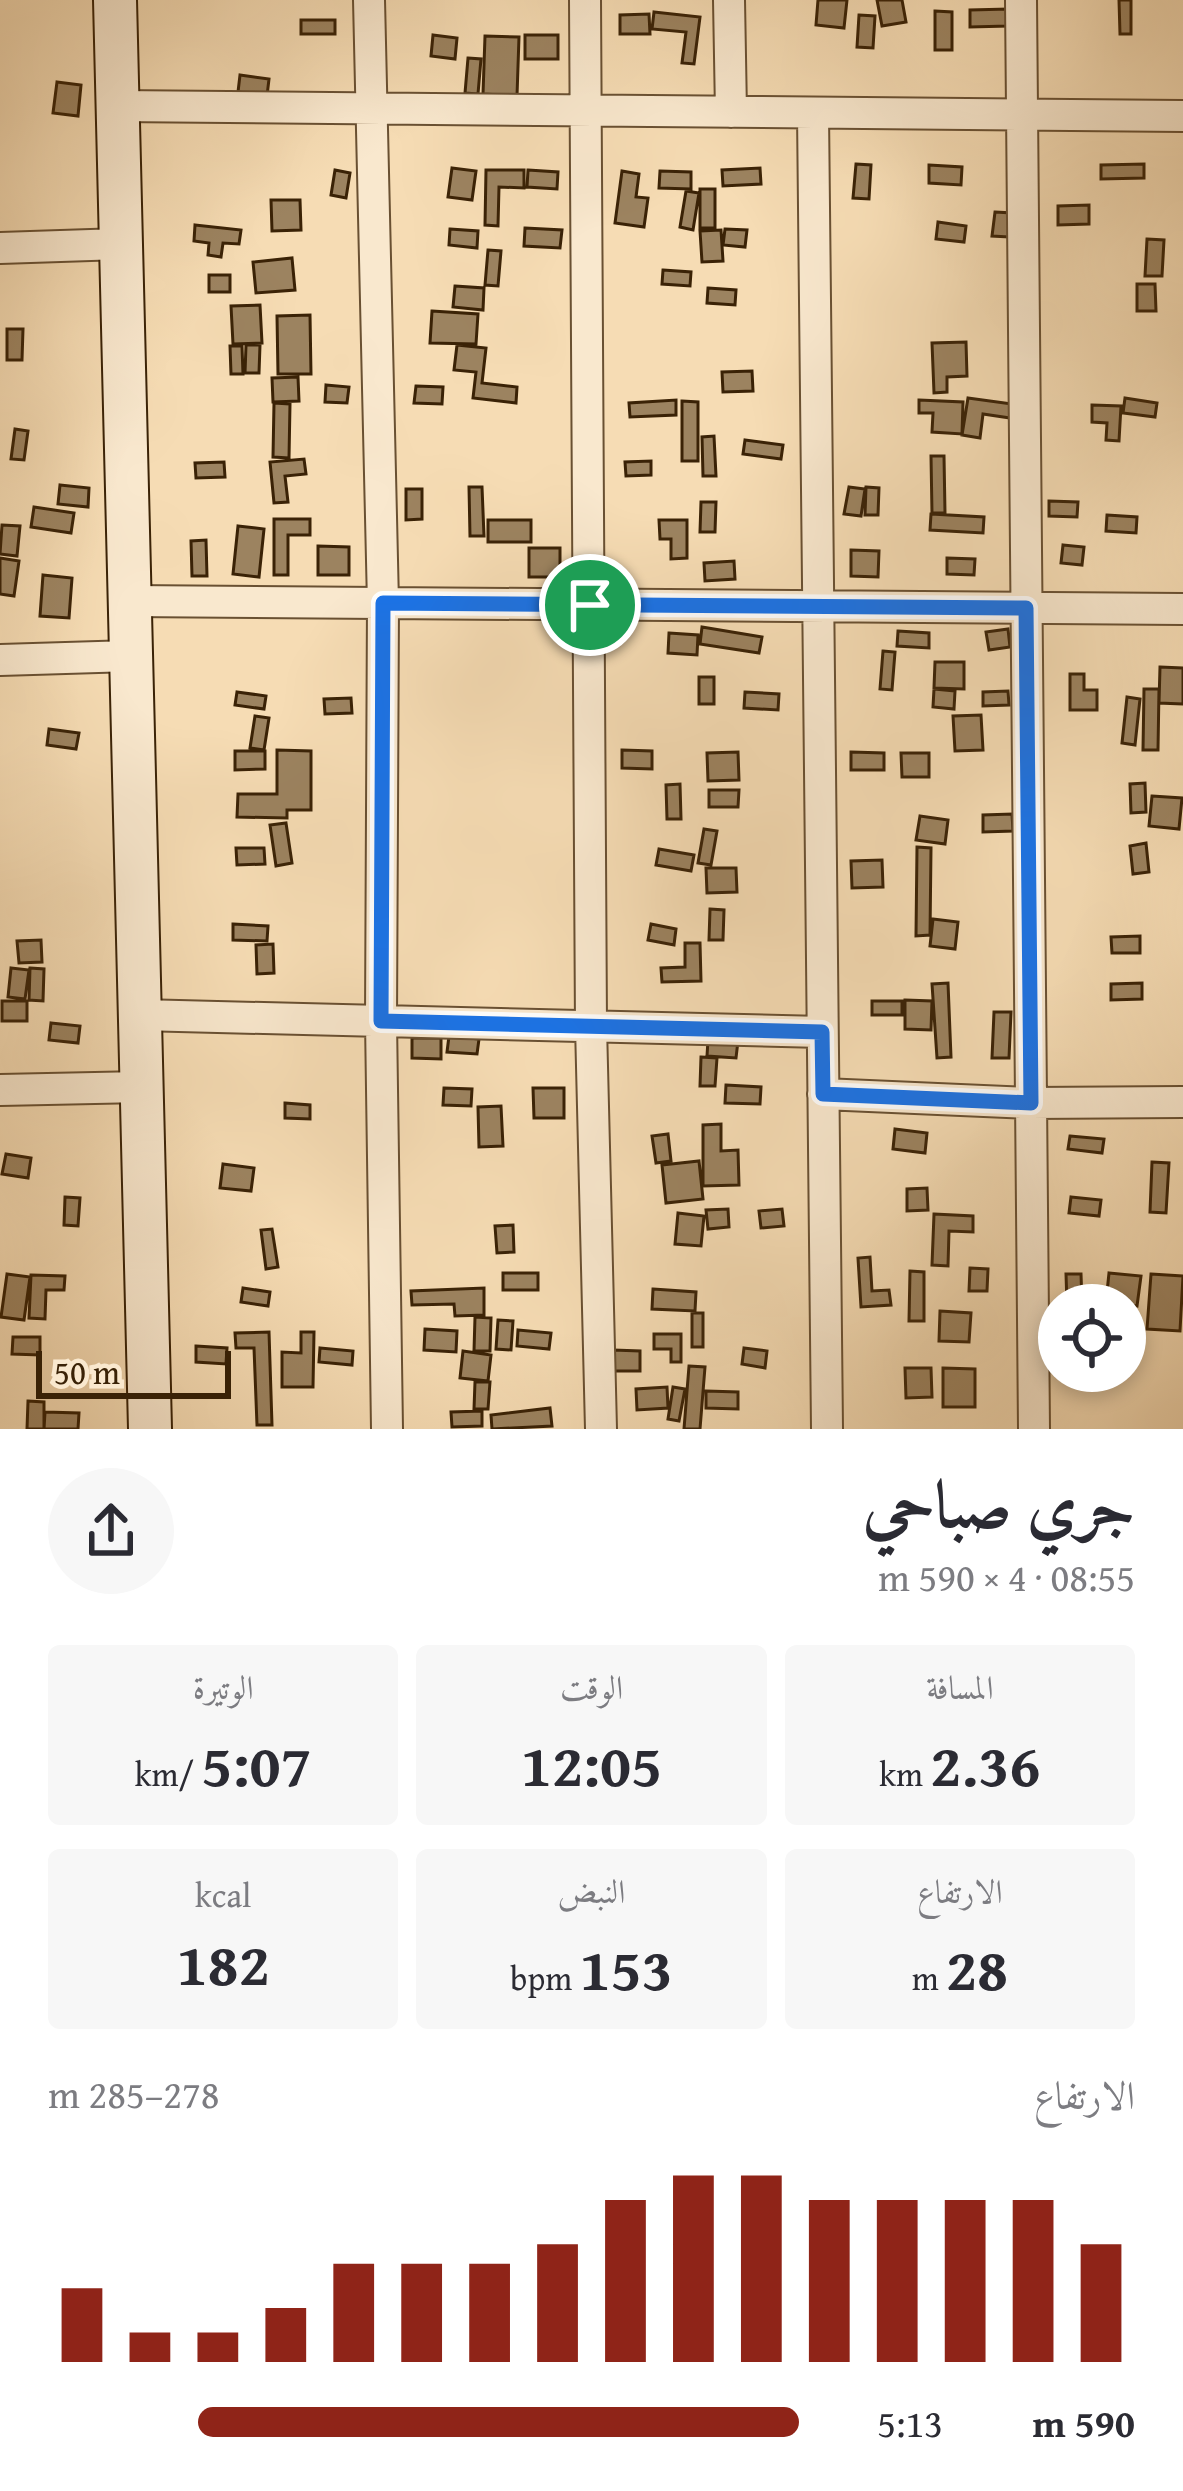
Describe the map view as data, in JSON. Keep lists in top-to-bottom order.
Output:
{
  "scale_bar": "50 m",
  "page": {
    "scale": "50 m",
    "heading": ["جري صباحي", "08:55 · 4 × 590 m"],
    "stats": [
      ["المسافة", "2.36 km"],
      ["الوقت", "12:05"],
      ["الوتيرة", "5:07 /km"],
      ["الارتفاع", "28 m"],
      ["النبض", "153 bpm"],
      ["kcal", "182"]
    ],
    "chart": ["الارتفاع", "278–285 m"],
    "list": [
      {
        "name": "590 m",
        "note": "5:13"
      }
    ]
  }
}
